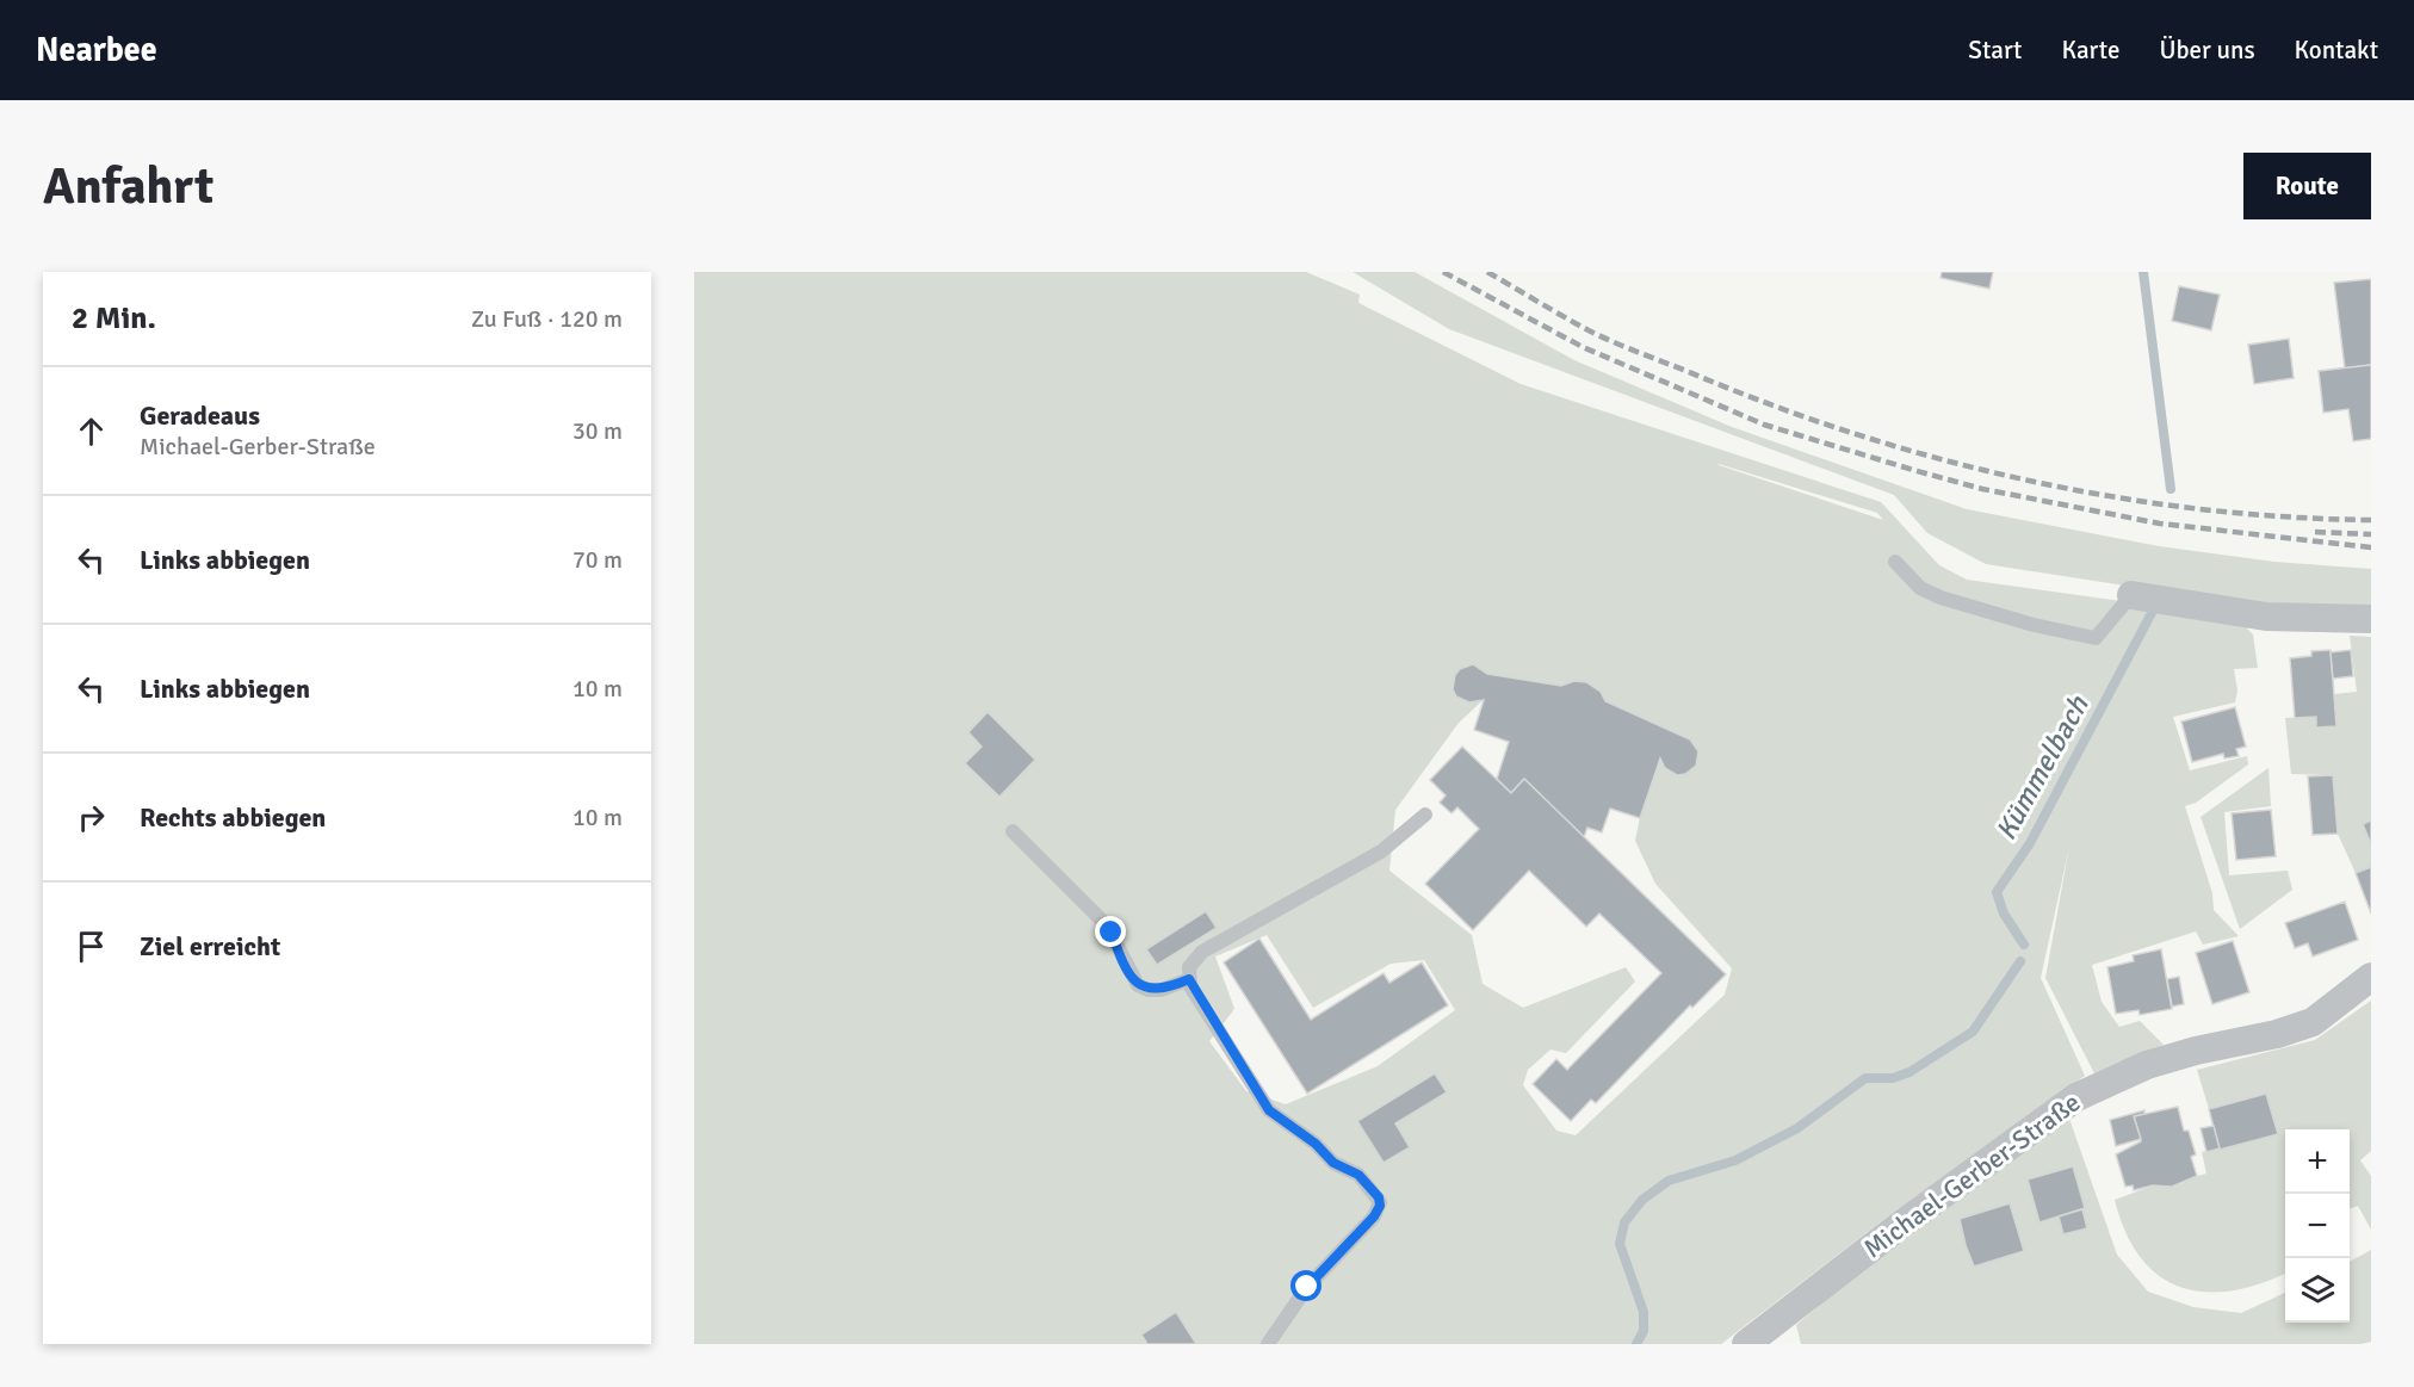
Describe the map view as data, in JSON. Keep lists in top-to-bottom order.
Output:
{
  "streets": {
    "street": ["Michael-Gerber-Straße"]
  },
  "water": ["Kümmelbach"],
  "page": {
    "header": "Nearbee",
    "nav": [
      "Start",
      "Karte",
      "Über uns",
      "Kontakt"
    ],
    "buttons": "Route",
    "title": "Anfahrt",
    "heading": ["2 Min.", "Zu Fuß · 120 m"],
    "list": [
      ["Geradeaus", "Michael-Gerber-Straße", "30 m"],
      ["Links abbiegen", "70 m"],
      ["Links abbiegen", "10 m"],
      ["Rechts abbiegen", "10 m"],
      "Ziel erreicht"
    ],
    "map_buttons": ["+", "−"]
  }
}
